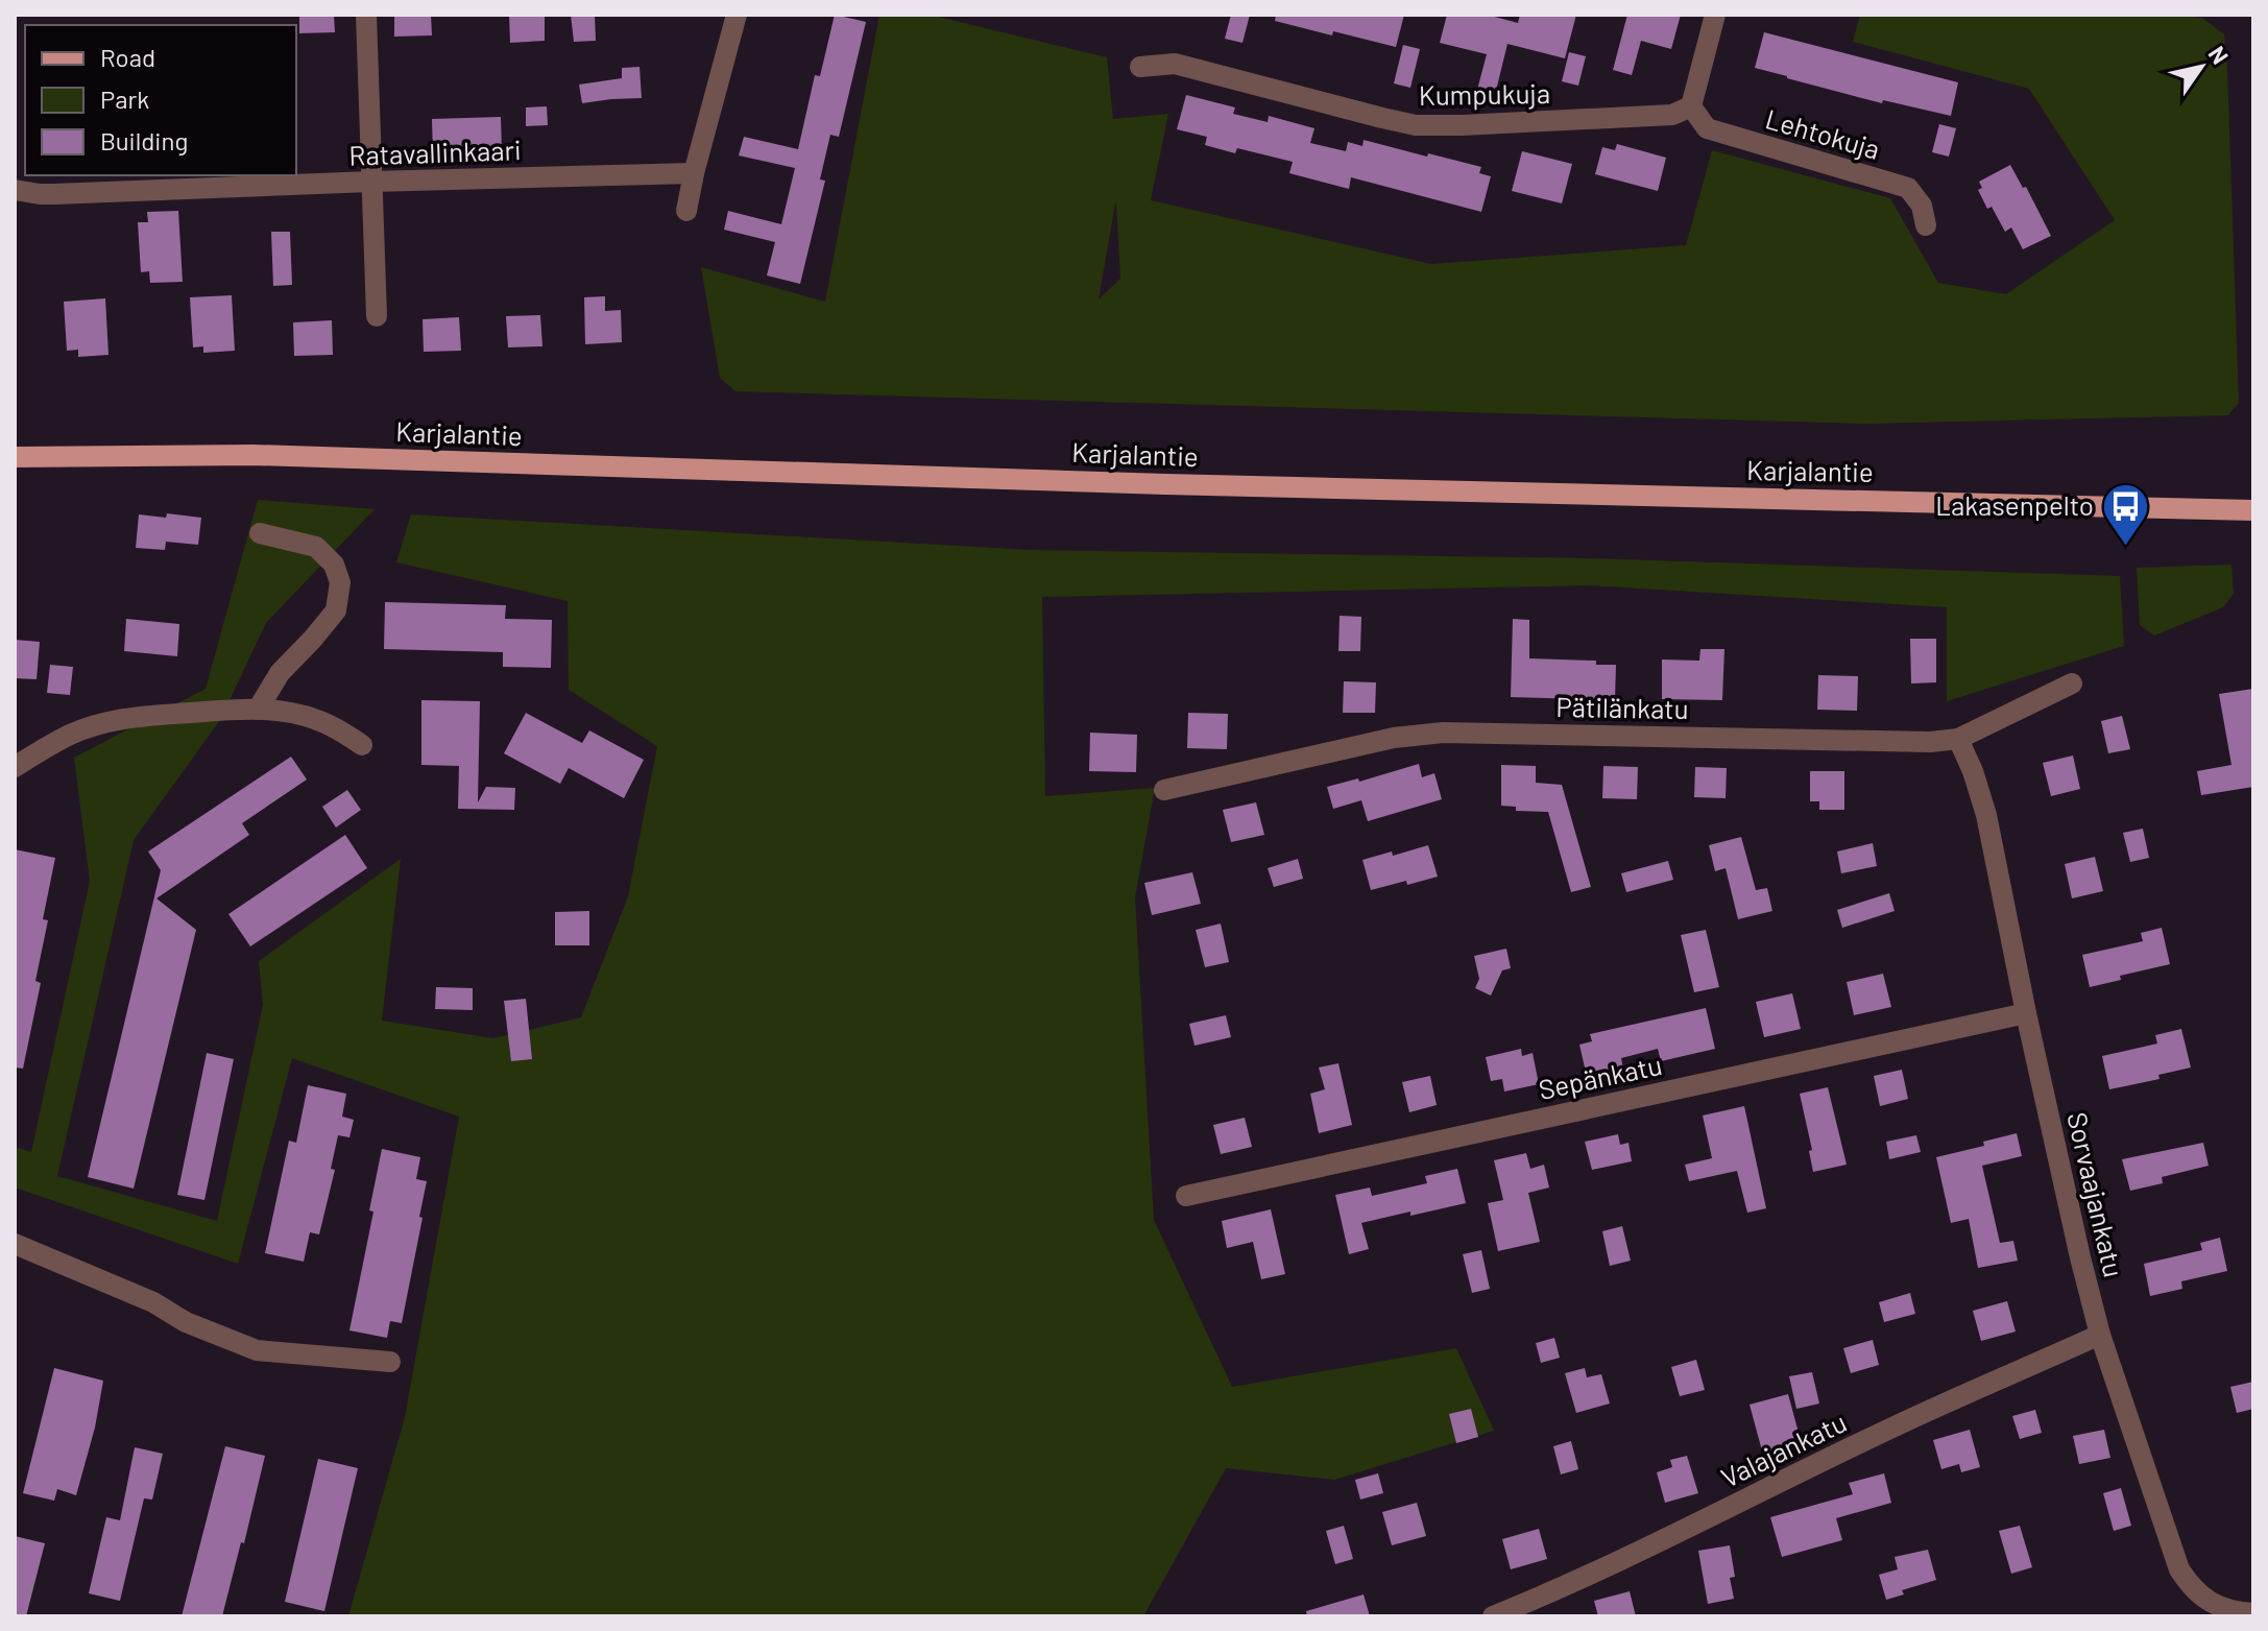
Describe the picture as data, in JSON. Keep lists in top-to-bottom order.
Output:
{
  "streets": {
    "main road": ["Karjalantie"],
    "street": [
      "Kumpukuja",
      "Lehtokuja",
      "Ratavallinkaari",
      "Pätilänkatu",
      "Sepänkatu",
      "Sorvaajankatu",
      "Valajankatu"
    ]
  },
  "crossings": [
    ["Kumpukuja", "Lehtokuja"],
    ["Pätilänkatu", "Sorvaajankatu"],
    ["Sepänkatu", "Sorvaajankatu"],
    ["Sorvaajankatu", "Valajankatu"]
  ],
  "places": {
    "bus stop": ["Lakasenpelto"]
  },
  "legend": ["Road", "Park", "Building"],
  "north": "top right"
}
